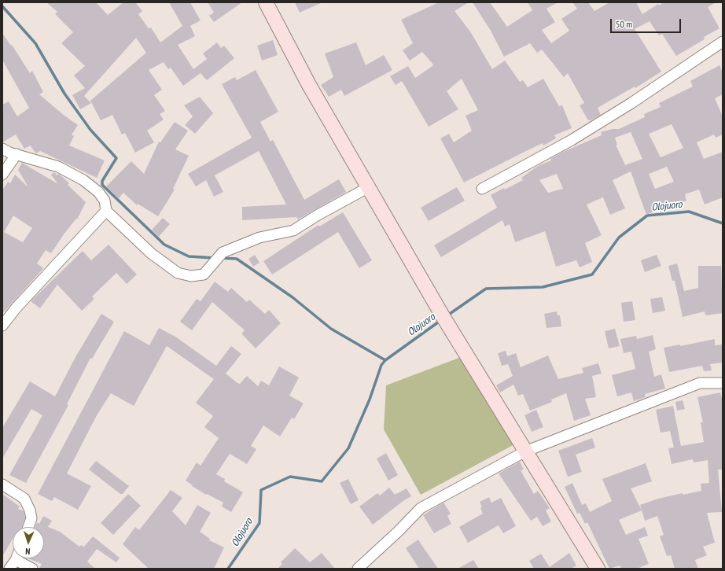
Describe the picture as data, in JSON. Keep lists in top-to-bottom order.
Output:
{
  "water": ["Olojuoro"],
  "scale_bar": "50 m",
  "north": "bottom"
}
